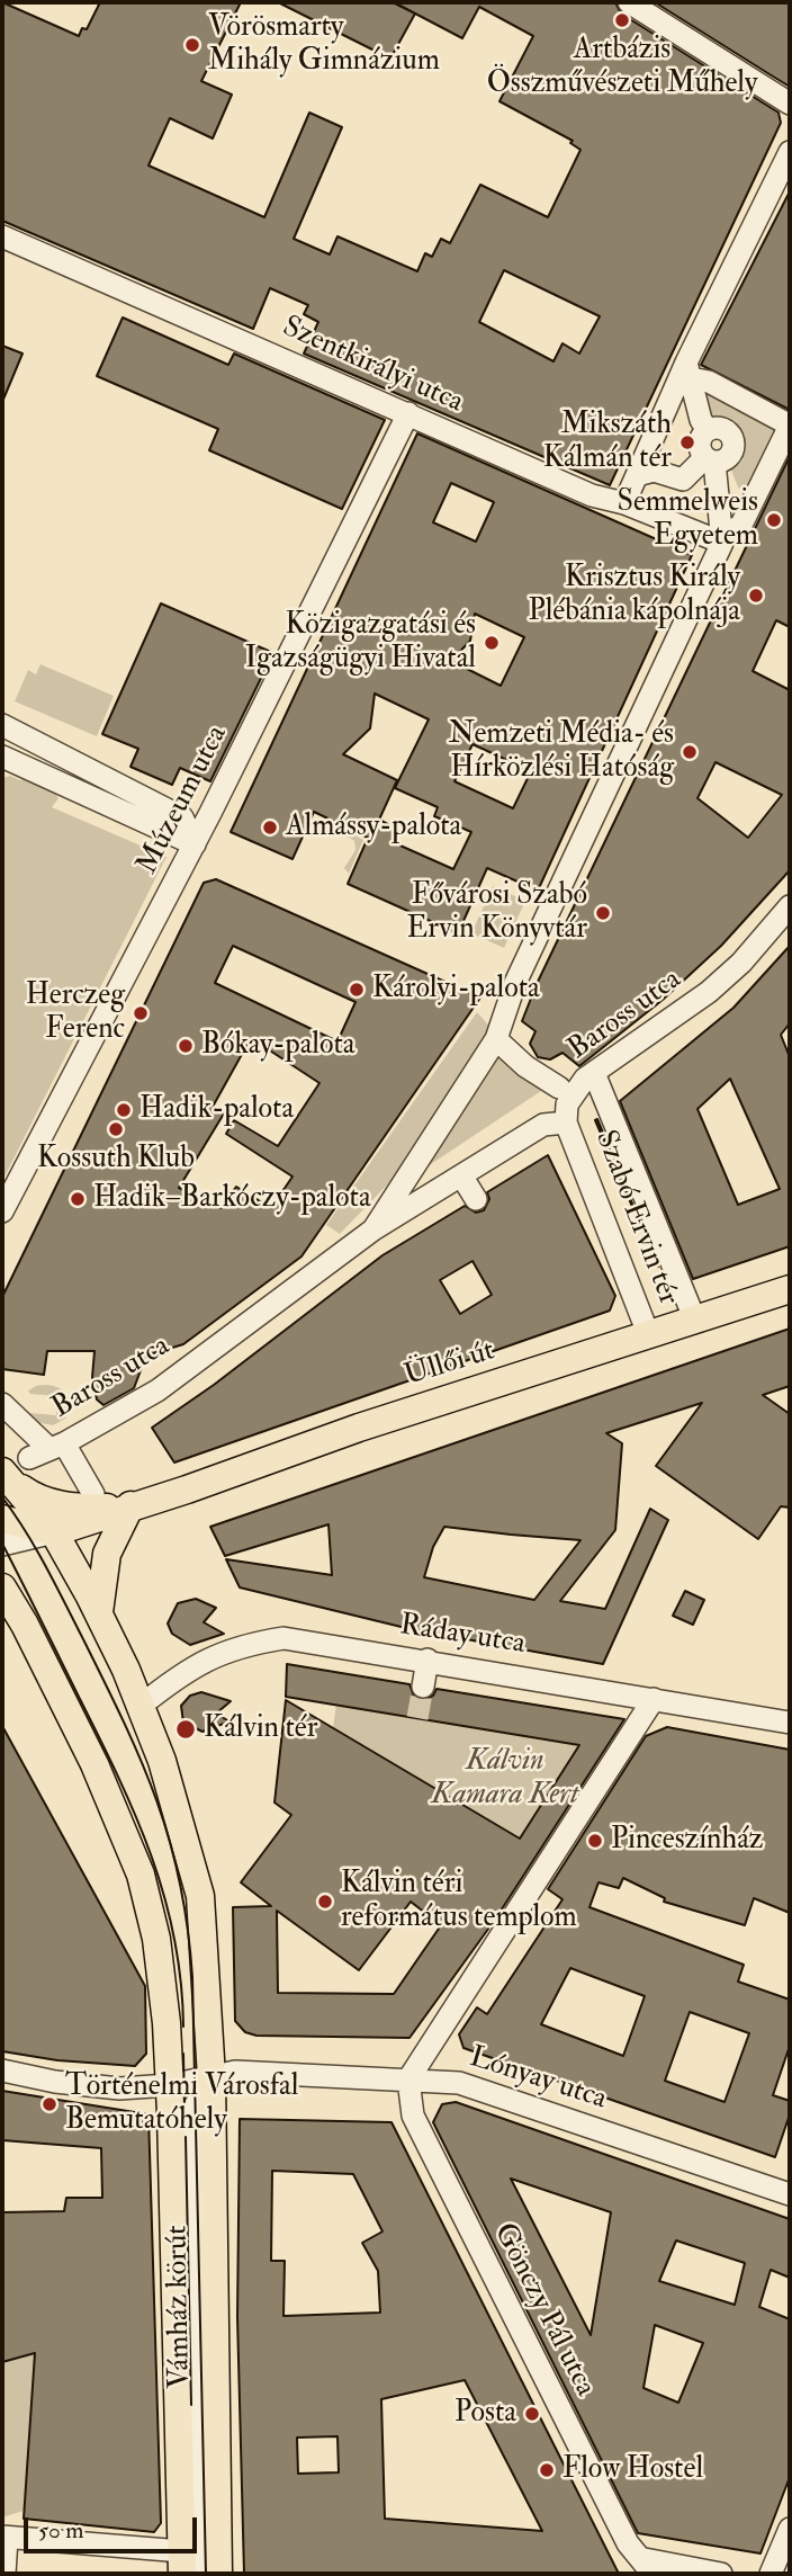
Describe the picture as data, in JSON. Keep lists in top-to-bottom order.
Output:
{
  "streets": {
    "main road": ["Üllői út", "Vámház körút"],
    "street": [
      "Szentkirályi utca",
      "Múzeum utca",
      "Baross utca",
      "Szabó Ervin tér",
      "Ráday utca",
      "Lónyay utca",
      "Gönczy Pál utca"
    ]
  },
  "crossings": [
    ["Szentkirályi utca", "Múzeum utca"],
    ["Szentkirályi utca", "Baross utca"],
    ["Baross utca", "Szabó Ervin tér"],
    ["Szabó Ervin tér", "Üllői út"],
    ["Lónyay utca", "Vámház körút"],
    ["Lónyay utca", "Gönczy Pál utca"]
  ],
  "parks": ["Kálvin Kamara Kert"],
  "places": [
    "Artbázis Összművészeti Műhely",
    "Vörösmarty Mihály Gimnázium",
    "Mikszáth Kálmán tér",
    "Semmelweis Egyetem",
    "Krisztus Király Plébánia kápolnája",
    "Közigazgatási és Igazságügyi Hivatal",
    "Nemzeti Média- és Hírközlési Hatóság",
    "Almássy-palota",
    "Fővárosi Szabó Ervin Könyvtár",
    "Károlyi-palota",
    "Herczeg Ferenc",
    "Bókay-palota",
    "Hadik-palota",
    "Kossuth Klub",
    "Hadik–Barkóczy-palota",
    "Kálvin tér",
    "Pinceszínház",
    "Kálvin téri református templom",
    "Történelmi Városfal Bemutatóhely",
    "Posta",
    "Flow Hostel"
  ],
  "scale_bar": "50 m"
}
